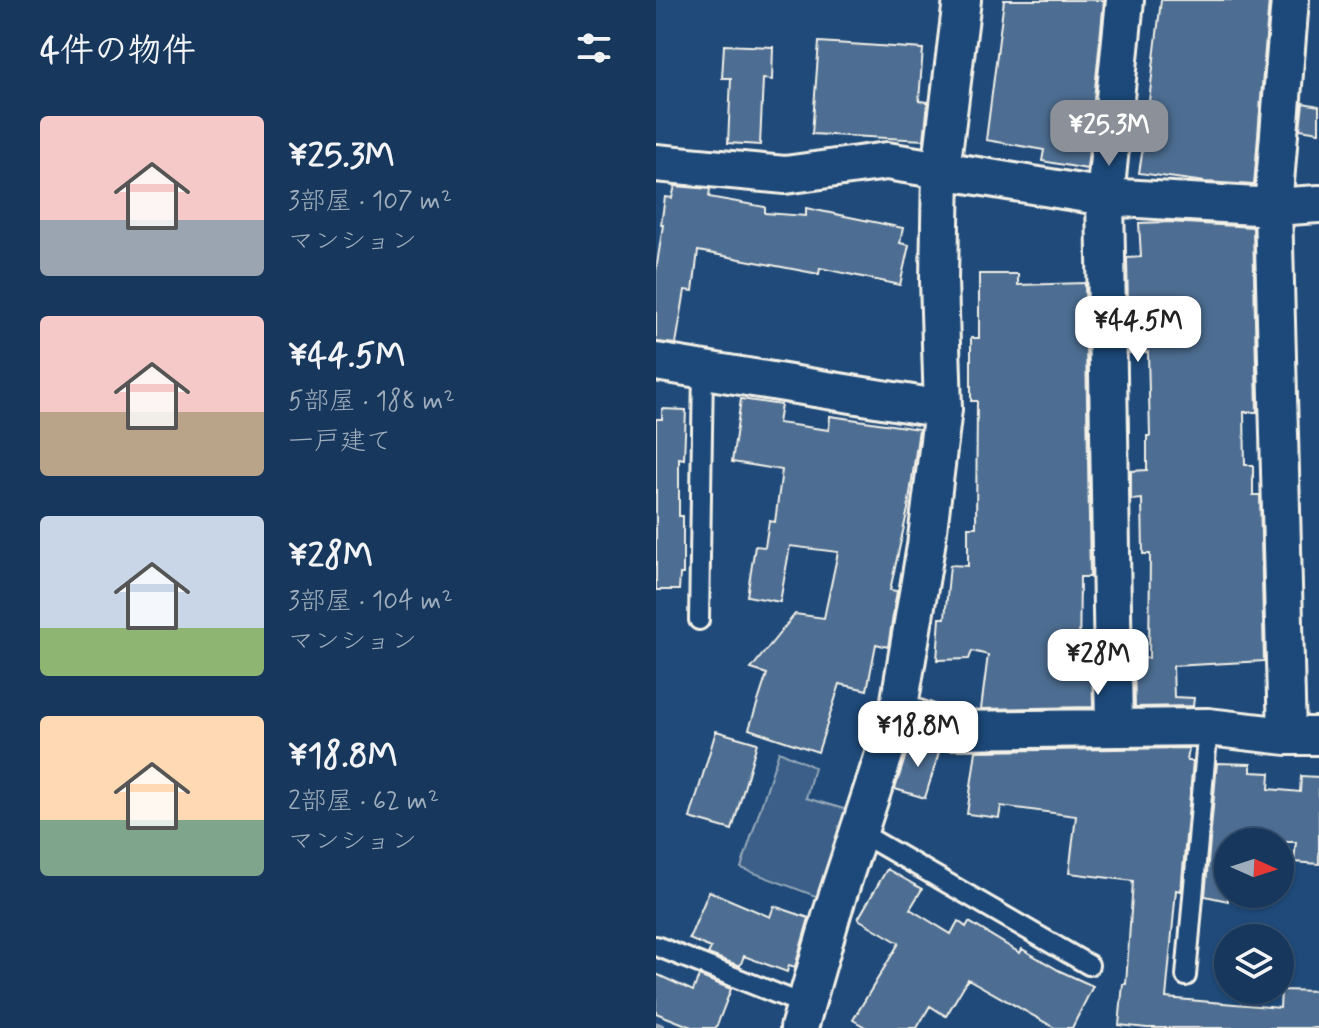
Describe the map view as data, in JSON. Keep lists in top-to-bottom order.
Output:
{
  "north": "right",
  "page": {
    "heading": "4件の物件",
    "list": [
      {
        "name": "¥25.3M",
        "note": "3部屋 · 107 m² · マンション"
      },
      {
        "name": "¥44.5M",
        "note": "5部屋 · 188 m² · 一戸建て"
      },
      {
        "name": "¥28M",
        "note": "3部屋 · 104 m² · マンション"
      },
      {
        "name": "¥18.8M",
        "note": "2部屋 · 62 m² · マンション"
      }
    ],
    "price": [
      "¥25.3M",
      "¥44.5M",
      "¥28M",
      "¥18.8M"
    ]
  }
}
